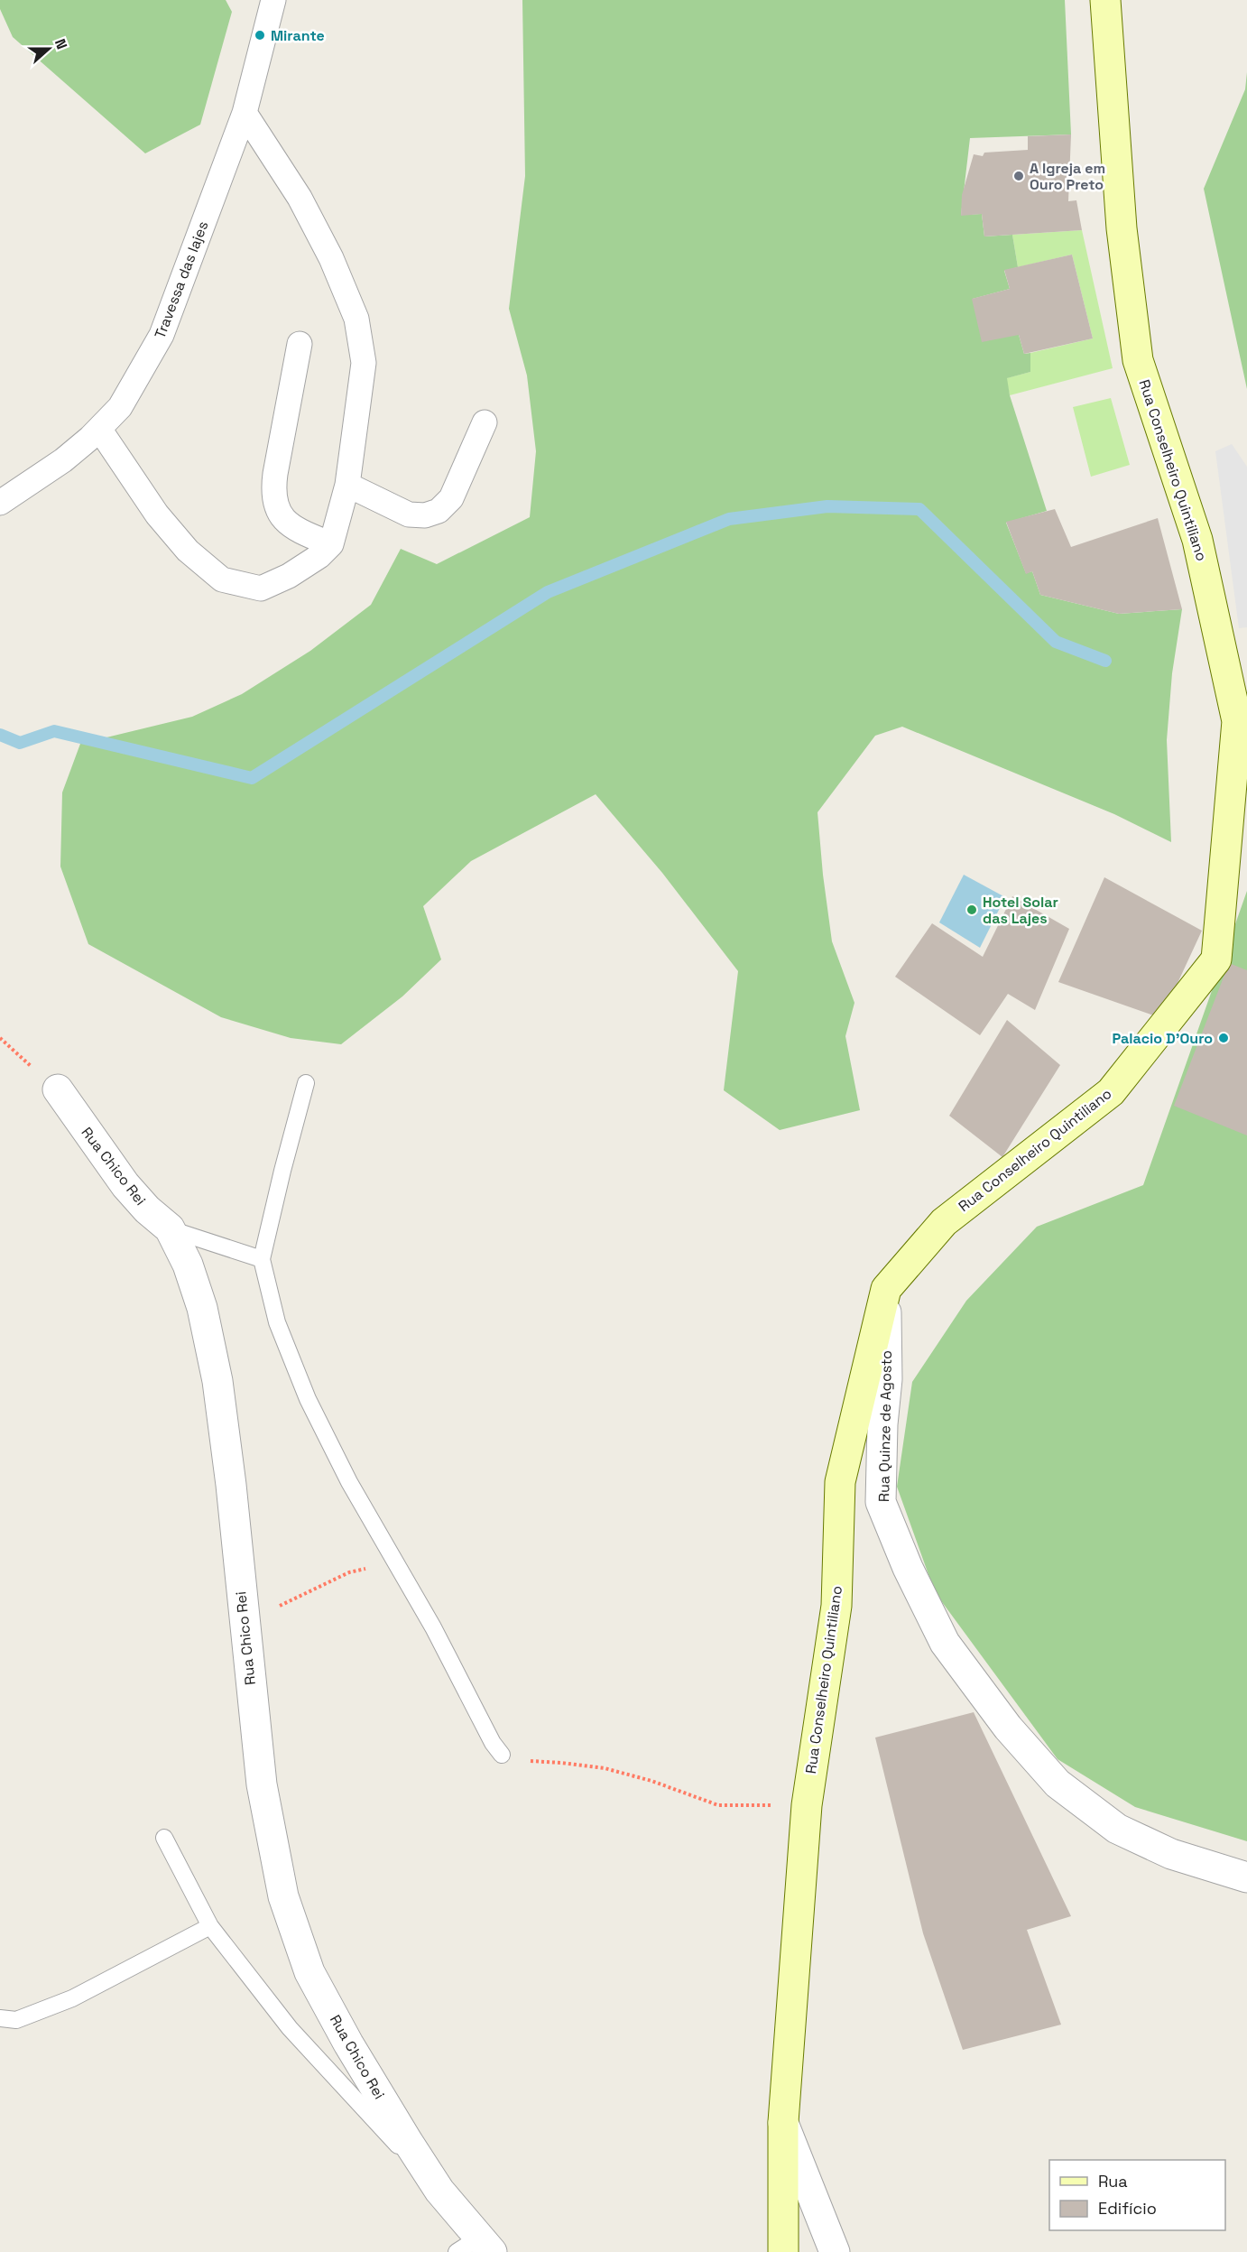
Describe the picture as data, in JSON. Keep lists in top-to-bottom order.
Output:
{
  "streets": {
    "main road": ["Rua Conselheiro Quintiliano"],
    "street": ["Travessa das lajes", "Rua Chico Rei", "Rua Quinze de Agosto"]
  },
  "crossings": [
    ["Rua Conselheiro Quintiliano", "Rua Quinze de Agosto"]
  ],
  "places": [
    "Mirante",
    "A Igreja em Ouro Preto",
    "Hotel Solar das Lajes",
    "Palacio D'Ouro"
  ],
  "legend": ["Rua", "Edifício"],
  "north": "right"
}
